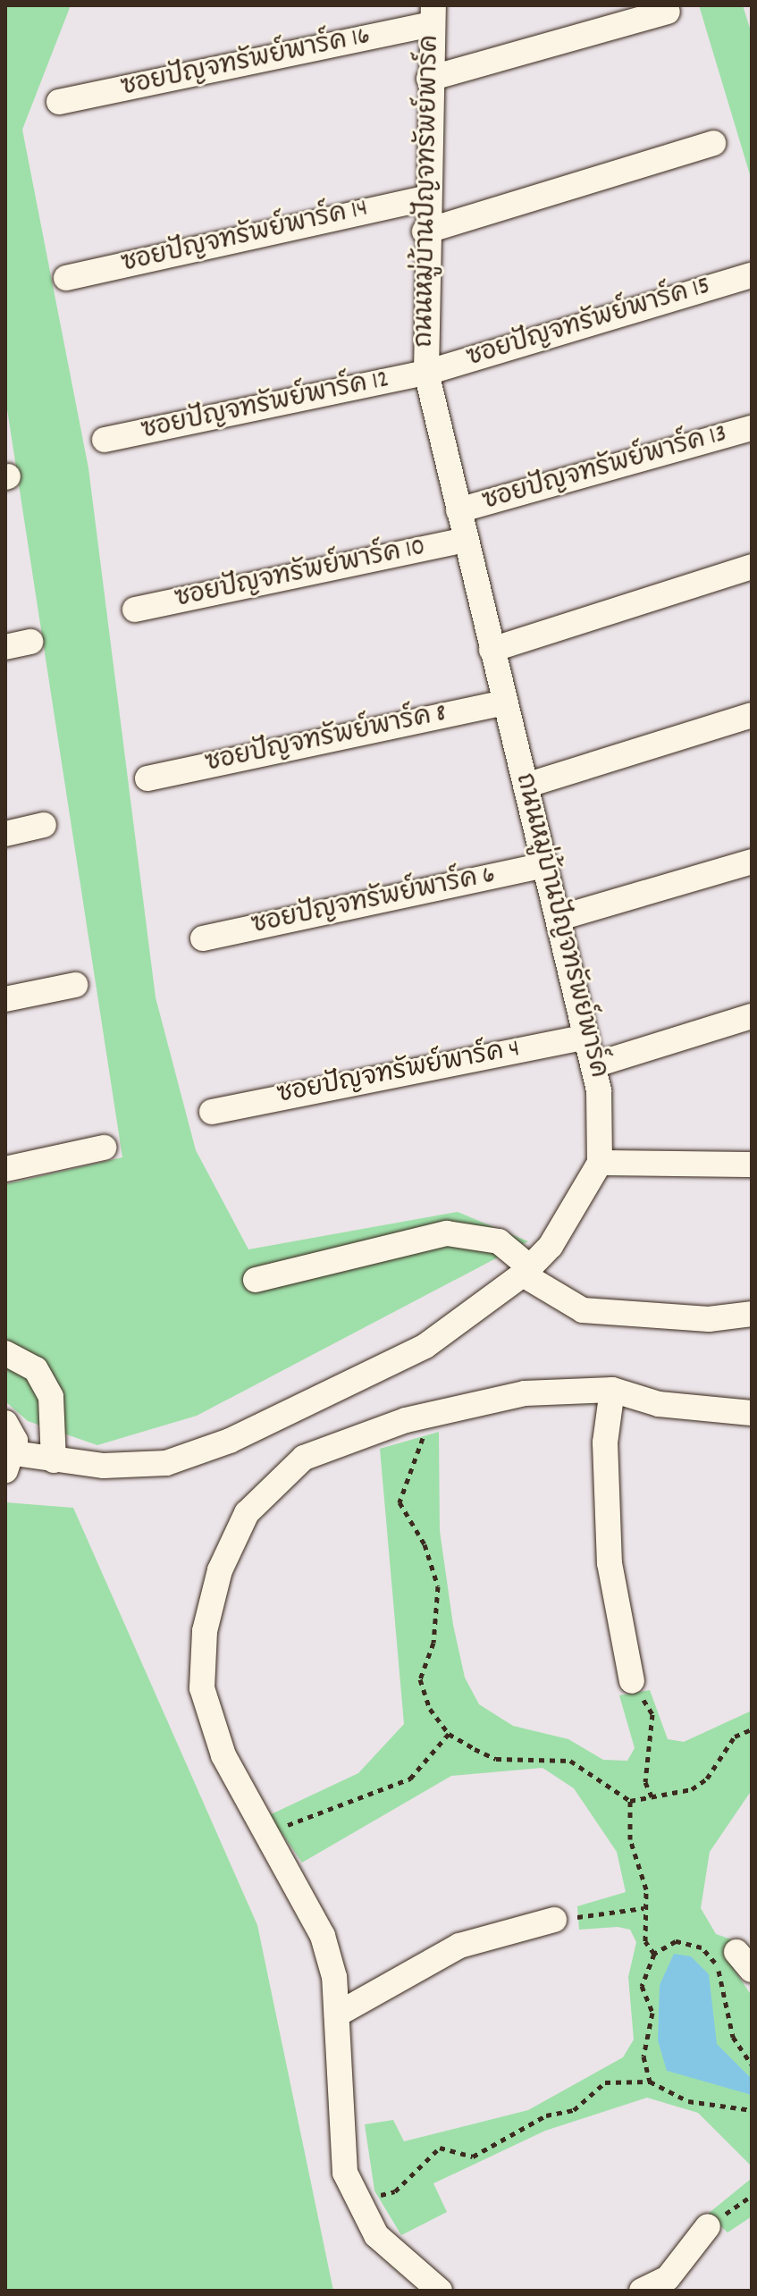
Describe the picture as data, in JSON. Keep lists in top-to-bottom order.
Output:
{
  "streets": {
    "street": [
      "ซอยปัญจทรัพย์พาร์ค 16",
      "ถนนหมู่บ้านปัญจทรัพย์พาร์ค",
      "ซอยปัญจทรัพย์พาร์ค 14",
      "ซอยปัญจทรัพย์พาร์ค 15",
      "ซอยปัญจทรัพย์พาร์ค 12",
      "ซอยปัญจทรัพย์พาร์ค 13",
      "ซอยปัญจทรัพย์พาร์ค 10",
      "ซอยปัญจทรัพย์พาร์ค 8",
      "ซอยปัญจทรัพย์พาร์ค 6",
      "ซอยปัญจทรัพย์พาร์ค 4"
    ]
  },
  "crossings": [
    ["ซอยปัญจทรัพย์พาร์ค 16", "ถนนหมู่บ้านปัญจทรัพย์พาร์ค"],
    ["ถนนหมู่บ้านปัญจทรัพย์พาร์ค", "ซอยปัญจทรัพย์พาร์ค 14"],
    ["ถนนหมู่บ้านปัญจทรัพย์พาร์ค", "ซอยปัญจทรัพย์พาร์ค 15"],
    ["ถนนหมู่บ้านปัญจทรัพย์พาร์ค", "ซอยปัญจทรัพย์พาร์ค 12"],
    ["ถนนหมู่บ้านปัญจทรัพย์พาร์ค", "ซอยปัญจทรัพย์พาร์ค 13"],
    ["ถนนหมู่บ้านปัญจทรัพย์พาร์ค", "ซอยปัญจทรัพย์พาร์ค 10"],
    ["ถนนหมู่บ้านปัญจทรัพย์พาร์ค", "ซอยปัญจทรัพย์พาร์ค 8"],
    ["ถนนหมู่บ้านปัญจทรัพย์พาร์ค", "ซอยปัญจทรัพย์พาร์ค 6"],
    ["ถนนหมู่บ้านปัญจทรัพย์พาร์ค", "ซอยปัญจทรัพย์พาร์ค 4"],
    ["ซอยปัญจทรัพย์พาร์ค 15", "ซอยปัญจทรัพย์พาร์ค 12"]
  ]
}
